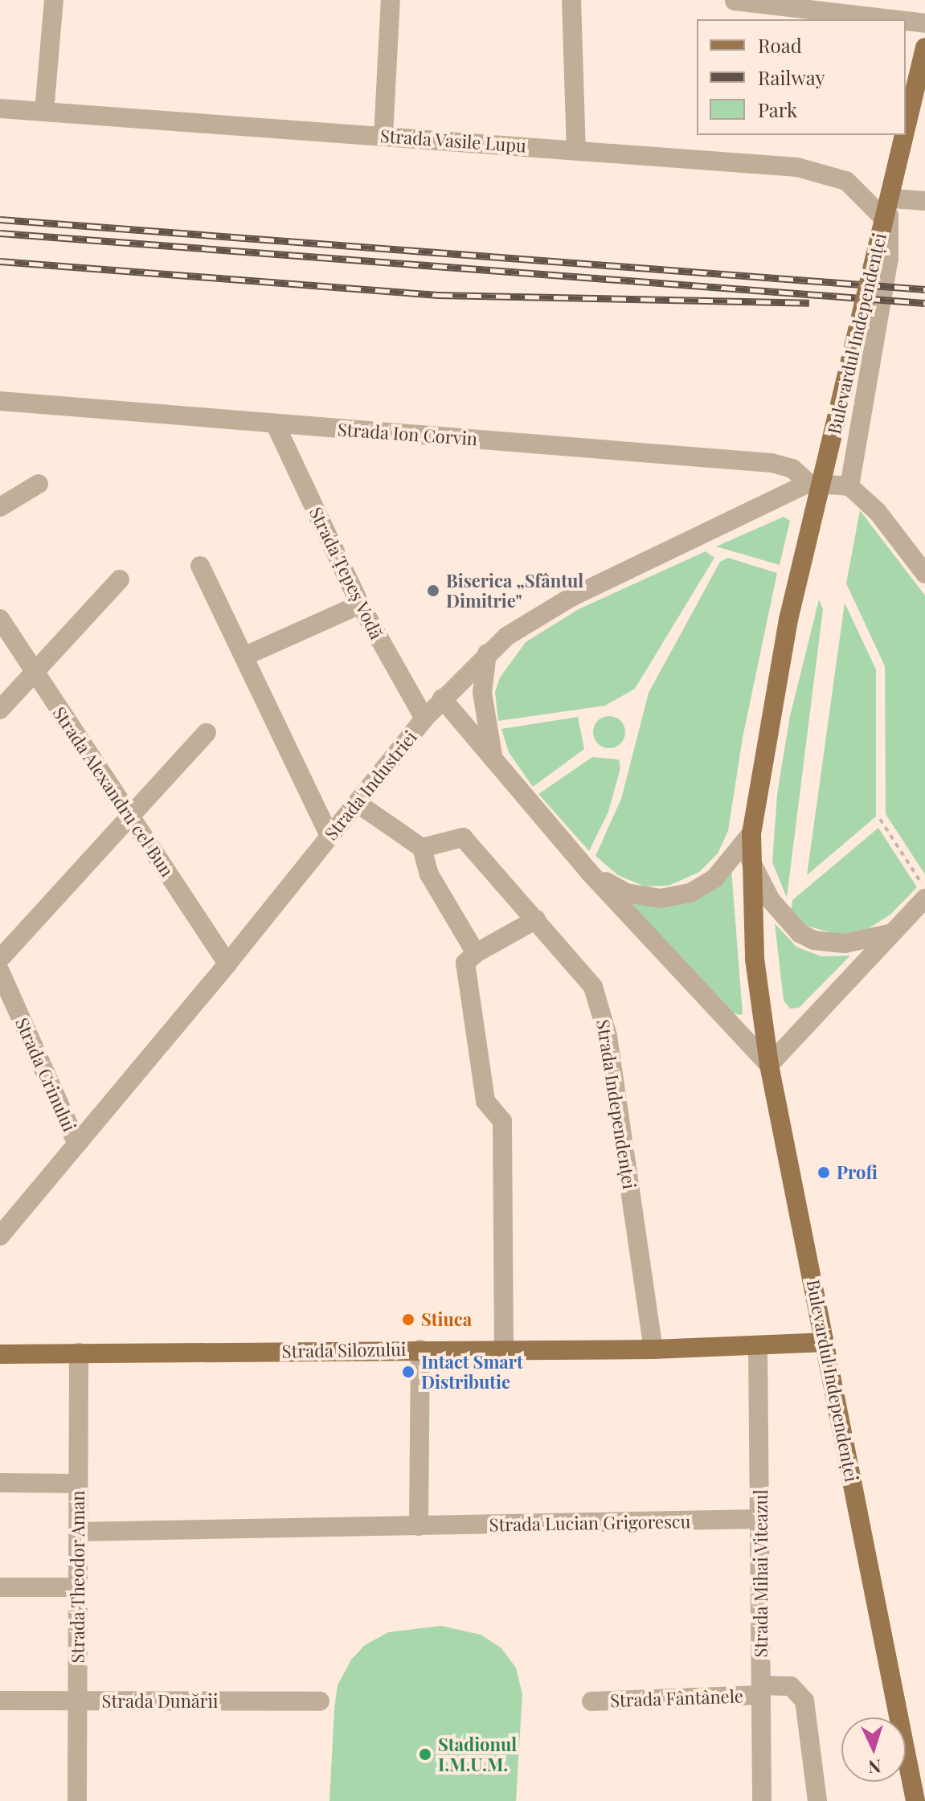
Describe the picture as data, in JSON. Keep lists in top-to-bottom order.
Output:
{
  "streets": {
    "main road": ["Bulevardul Independenței", "Strada Silozului"],
    "street": [
      "Strada Vasile Lupu",
      "Strada Ion Corvin",
      "Strada Țepeș Vodă",
      "Strada Industriei",
      "Strada Alexandru cel Bun",
      "Strada Crinului",
      "Strada Independenței",
      "Strada Lucian Grigorescu",
      "Strada Mihai Viteazul",
      "Strada Theodor Aman",
      "Strada Fântânele",
      "Strada Dunării"
    ]
  },
  "crossings": [
    ["Bulevardul Independenței", "Strada Silozului"],
    ["Strada Ion Corvin", "Strada Țepeș Vodă"],
    ["Strada Ion Corvin", "Strada Industriei"],
    ["Strada Țepeș Vodă", "Strada Industriei"],
    ["Strada Industriei", "Strada Alexandru cel Bun"],
    ["Strada Industriei", "Strada Crinului"],
    ["Strada Independenței", "Strada Silozului"],
    ["Strada Silozului", "Strada Mihai Viteazul"],
    ["Strada Silozului", "Strada Theodor Aman"],
    ["Strada Lucian Grigorescu", "Strada Mihai Viteazul"],
    ["Strada Lucian Grigorescu", "Strada Theodor Aman"],
    ["Strada Mihai Viteazul", "Strada Fântânele"],
    ["Strada Theodor Aman", "Strada Dunării"]
  ],
  "places": [
    "Biserica „Sfântul Dimitrie\"",
    "Profi",
    "Stiuca",
    "Intact Smart Distributie",
    "Stadionul I.M.U.M."
  ],
  "legend": ["Road", "Railway", "Park"],
  "north": "bottom"
}
